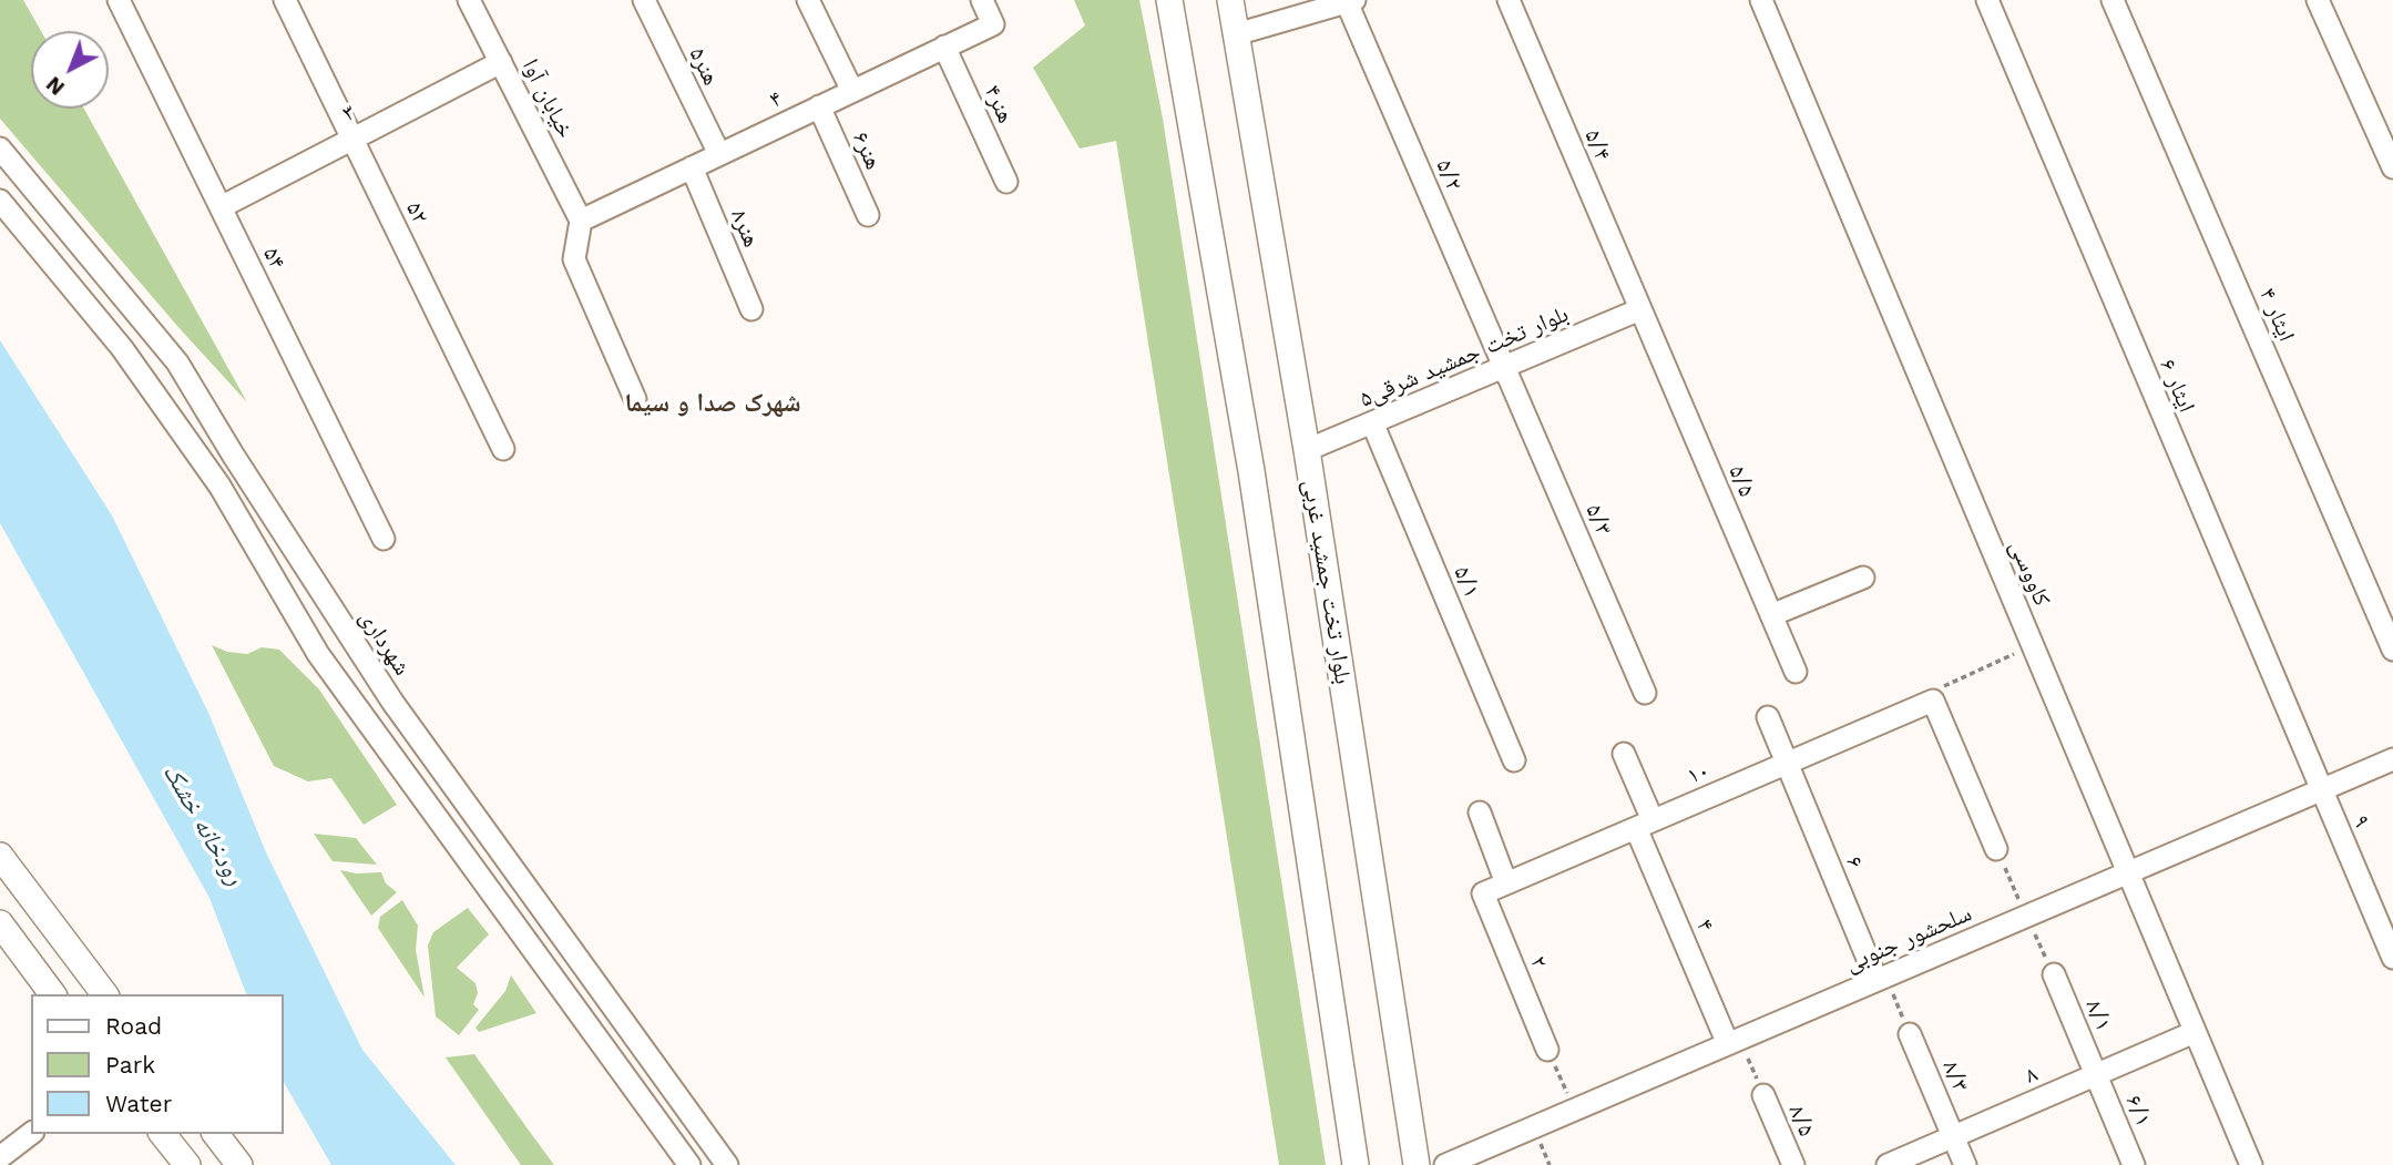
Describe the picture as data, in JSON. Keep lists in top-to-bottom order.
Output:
{
  "streets": {
    "main road": ["بلوار تخت جمشید غربی"],
    "street": [
      "هنر۵",
      "خیابان آوا",
      "۴",
      "هنر۴",
      "۳",
      "۵/۴",
      "هنر۶",
      "۵/۲",
      "۵۲",
      "هنر۸",
      "۵۴",
      "ایثار ۴",
      "بلوار تخت جمشید شرقی۵",
      "ایثار ۶",
      "۵/۵",
      "۵/۳",
      "کاووسی",
      "۵/۱",
      "شهرداری",
      "۱۰",
      "۹",
      "۶",
      "سلحشور جنوبی",
      "۲",
      "۸/۱",
      "۸",
      "۸/۳",
      "۶/۱",
      "۸/۵"
    ]
  },
  "crossings": [
    ["هنر۵", "۴"],
    ["خیابان آوا", "۴"],
    ["خیابان آوا", "۳"],
    ["۴", "هنر۴"],
    ["۴", "هنر۶"],
    ["۴", "هنر۸"],
    ["۴", "۱۰"],
    ["۴", "سلحشور جنوبی"],
    ["۳", "۵۲"],
    ["۳", "۵۴"],
    ["۵/۴", "بلوار تخت جمشید شرقی۵"],
    ["۵/۴", "۵/۵"],
    ["۵/۲", "بلوار تخت جمشید شرقی۵"],
    ["۵/۲", "۵/۳"],
    ["بلوار تخت جمشید شرقی۵", "۵/۵"],
    ["بلوار تخت جمشید شرقی۵", "۵/۳"],
    ["بلوار تخت جمشید شرقی۵", "بلوار تخت جمشید غربی"],
    ["بلوار تخت جمشید شرقی۵", "۵/۱"],
    ["ایثار ۶", "۹"],
    ["ایثار ۶", "سلحشور جنوبی"],
    ["کاووسی", "سلحشور جنوبی"],
    ["کاووسی", "۸"],
    ["۱۰", "۶"],
    ["۱۰", "۲"],
    ["۹", "سلحشور جنوبی"],
    ["۶", "سلحشور جنوبی"],
    ["۸/۱", "۸"],
    ["۸/۱", "۶/۱"],
    ["۸", "۸/۳"],
    ["۸", "۶/۱"]
  ],
  "districts": ["شهرک صدا و سیما"],
  "water": ["رودخانه خشک"],
  "legend": ["Road", "Park", "Water"],
  "north": "bottom left"
}
